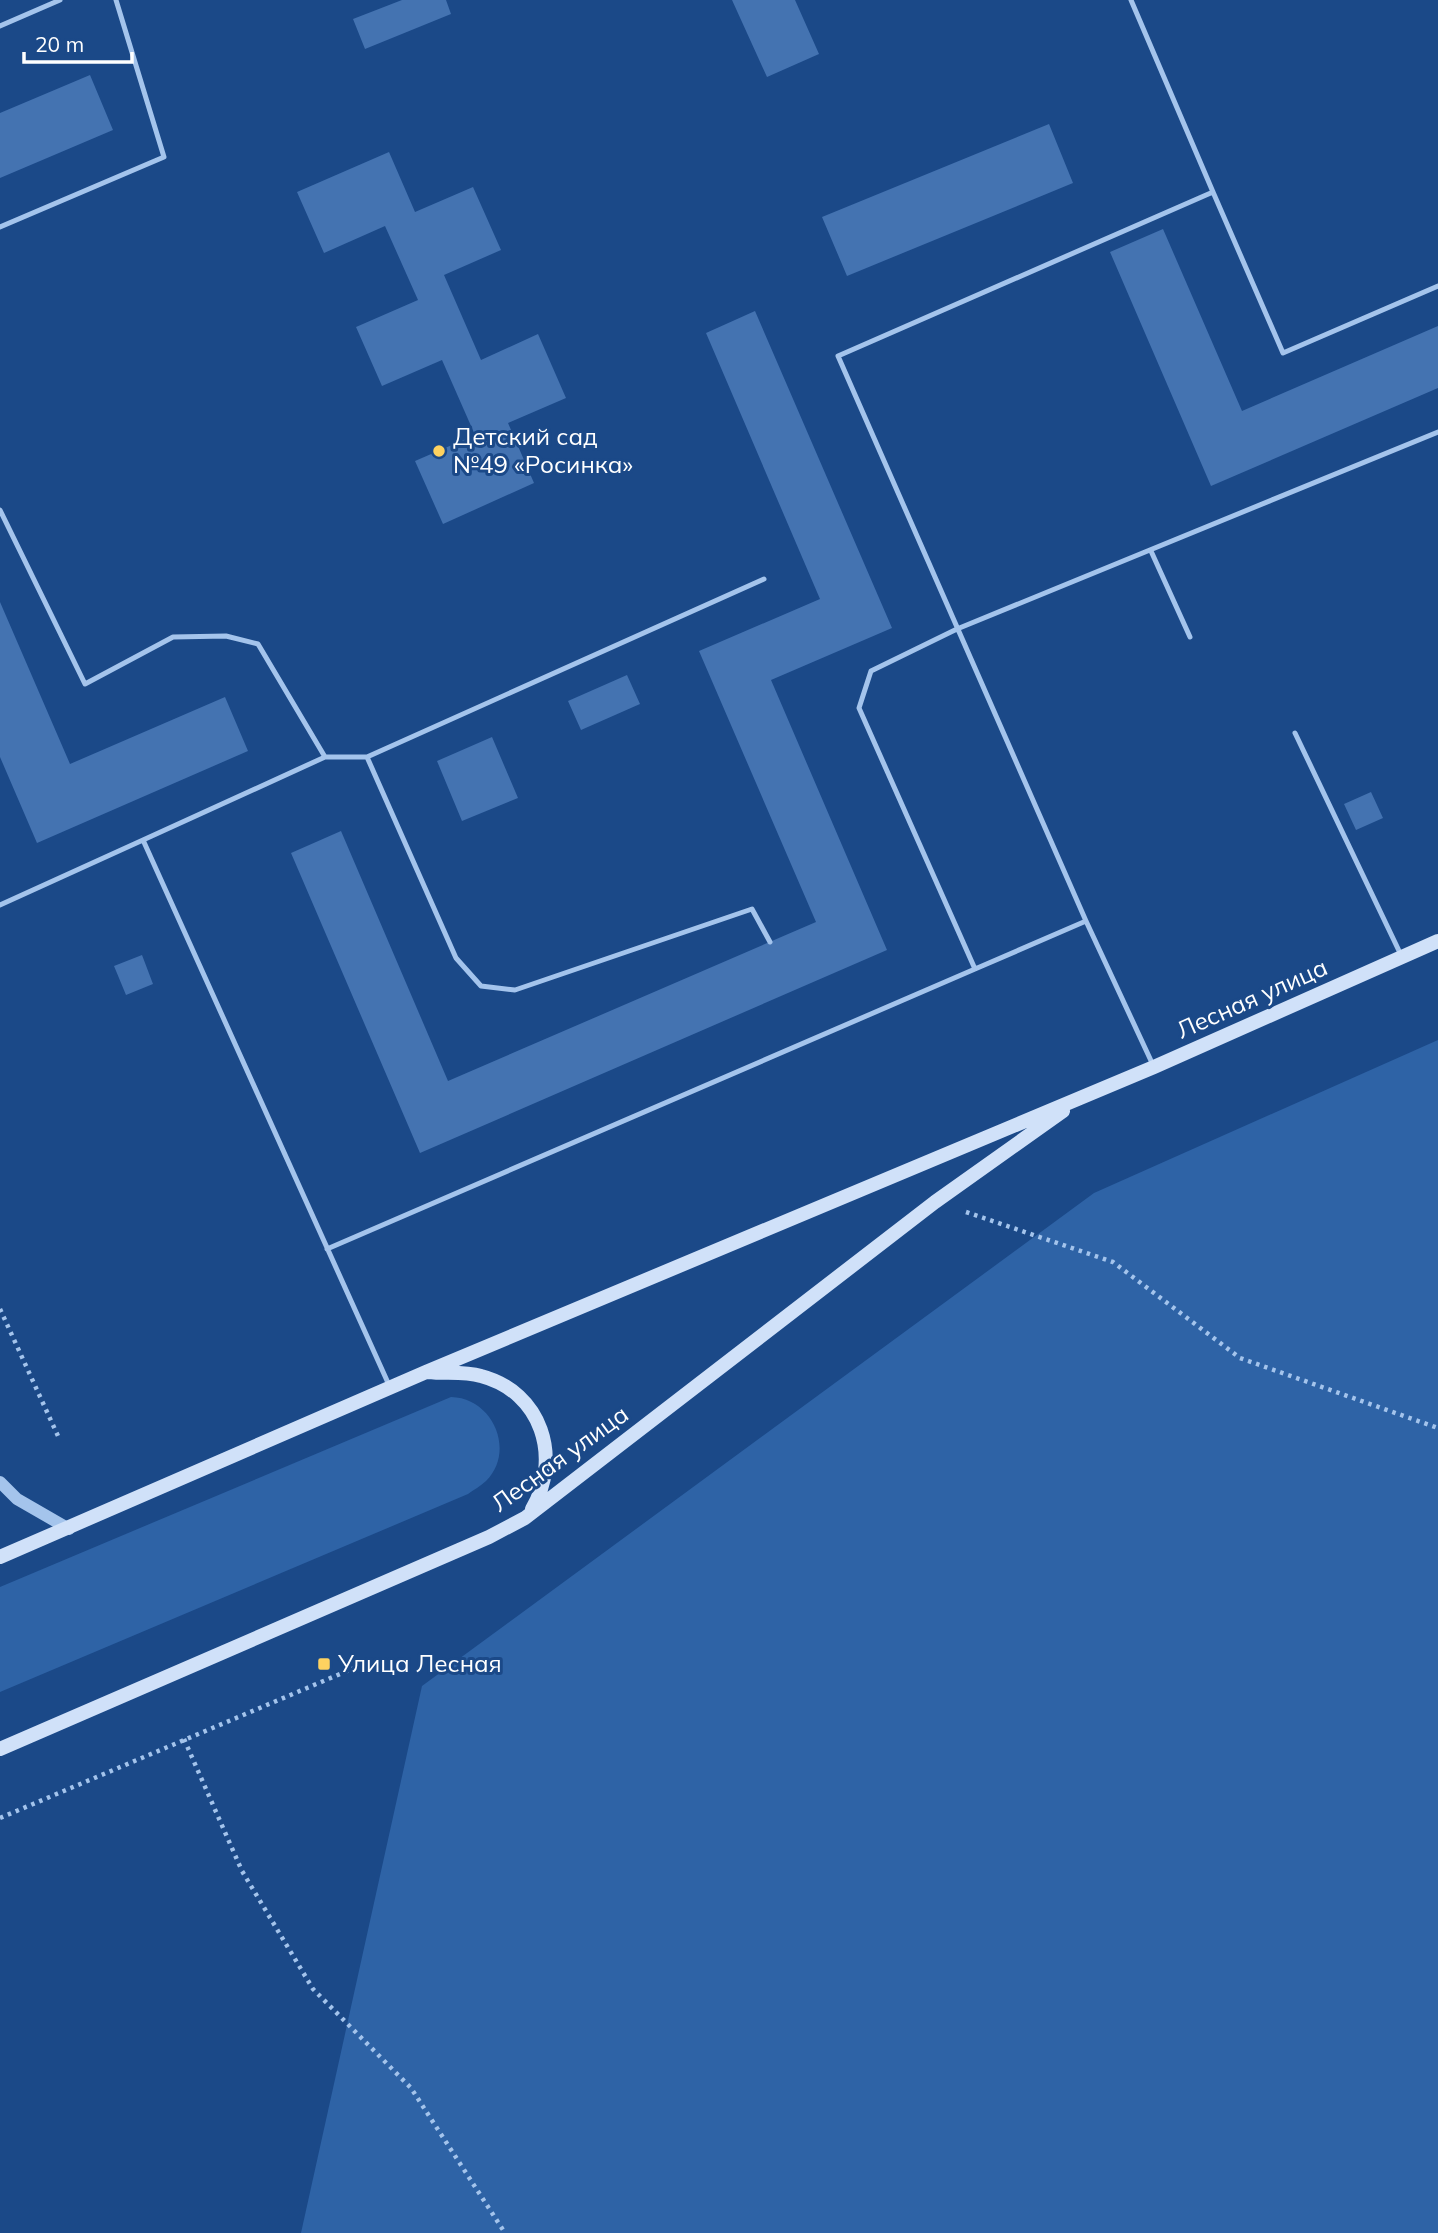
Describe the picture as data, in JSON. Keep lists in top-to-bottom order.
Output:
{
  "streets": {
    "main road": ["Лесная улица"]
  },
  "places": {
    "other": ["Детский сад №49 «Росинка»"],
    "transit": ["Улица Лесная"]
  },
  "scale_bar": "20 m"
}
